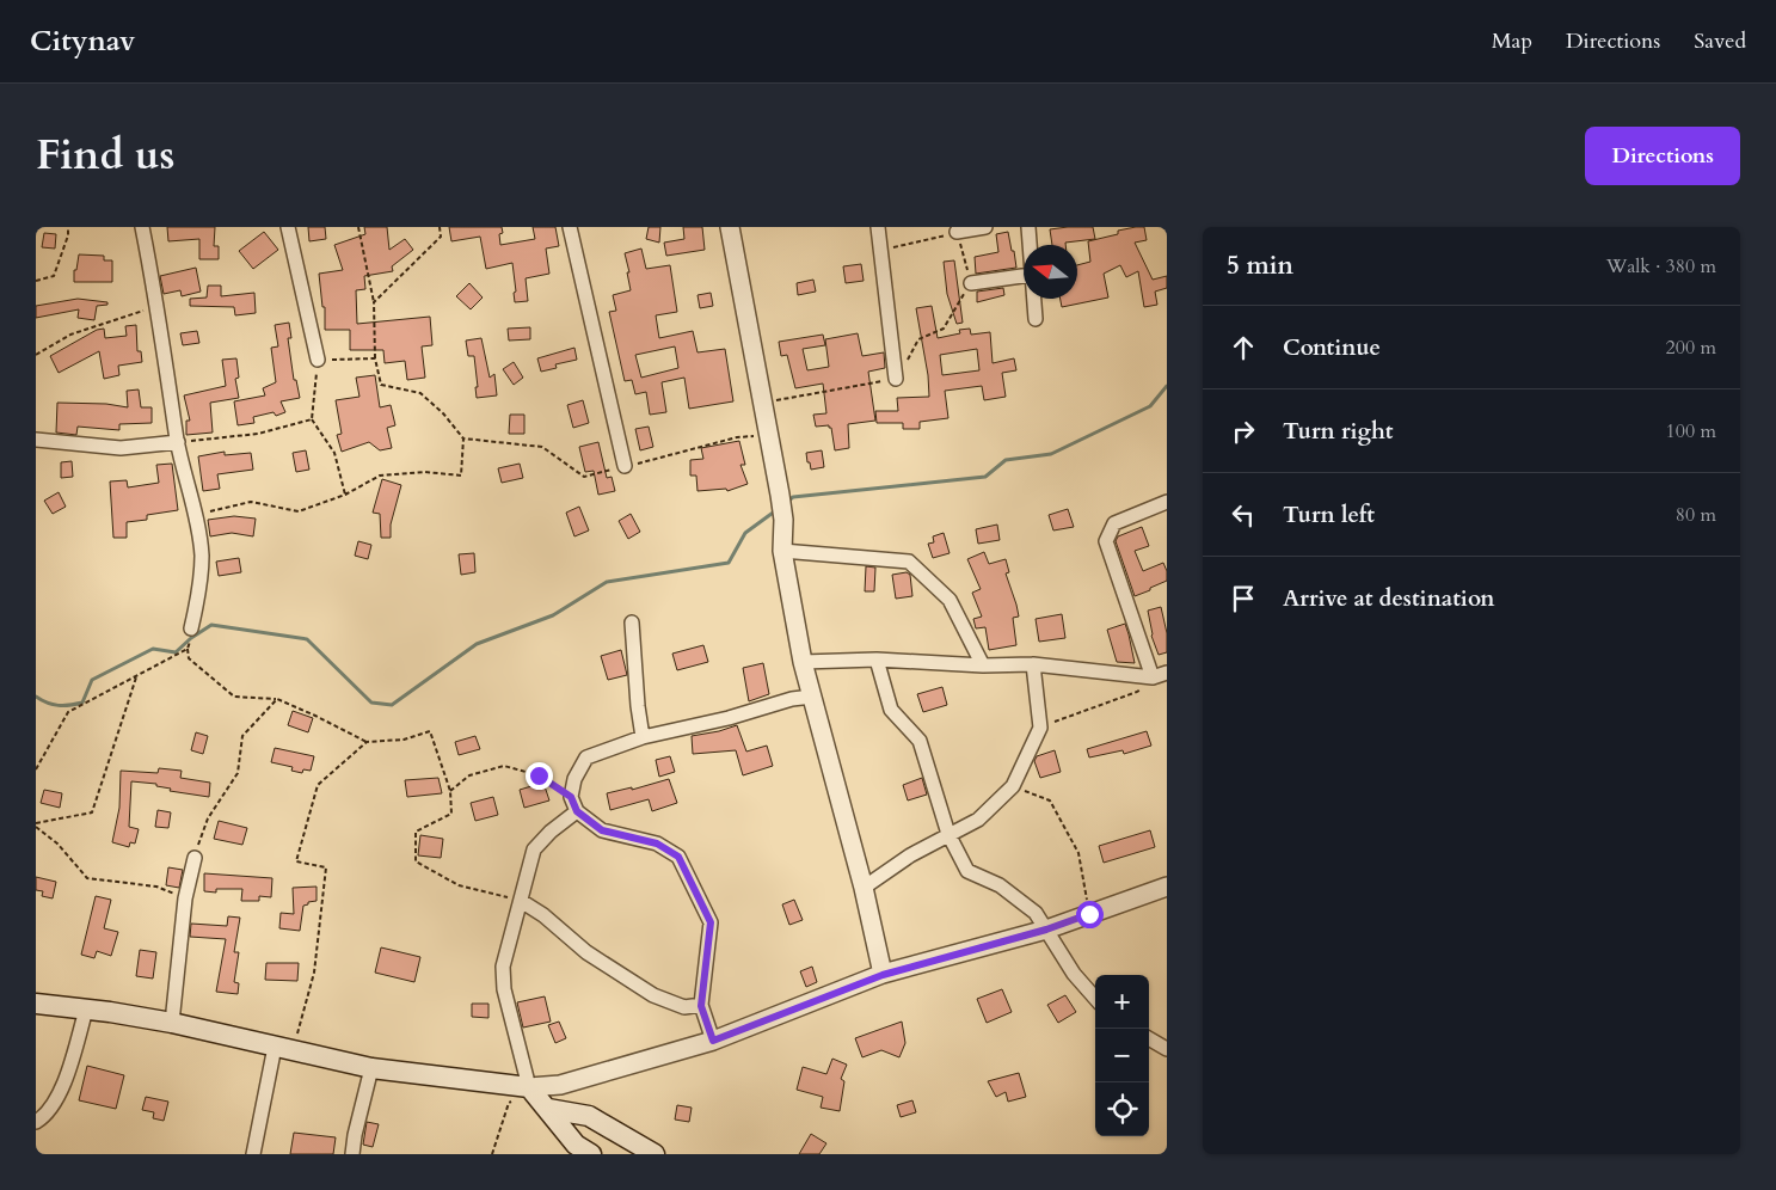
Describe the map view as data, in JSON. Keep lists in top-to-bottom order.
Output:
{
  "north": "left",
  "page": {
    "header": "Citynav",
    "nav": ["Map", "Directions", "Saved"],
    "title": "Find us",
    "buttons": "Directions",
    "heading": ["5 min", "Walk · 380 m"],
    "list": [
      ["Continue", "200 m"],
      ["Turn right", "100 m"],
      ["Turn left", "80 m"],
      "Arrive at destination"
    ],
    "map_buttons": ["+", "−"]
  }
}
